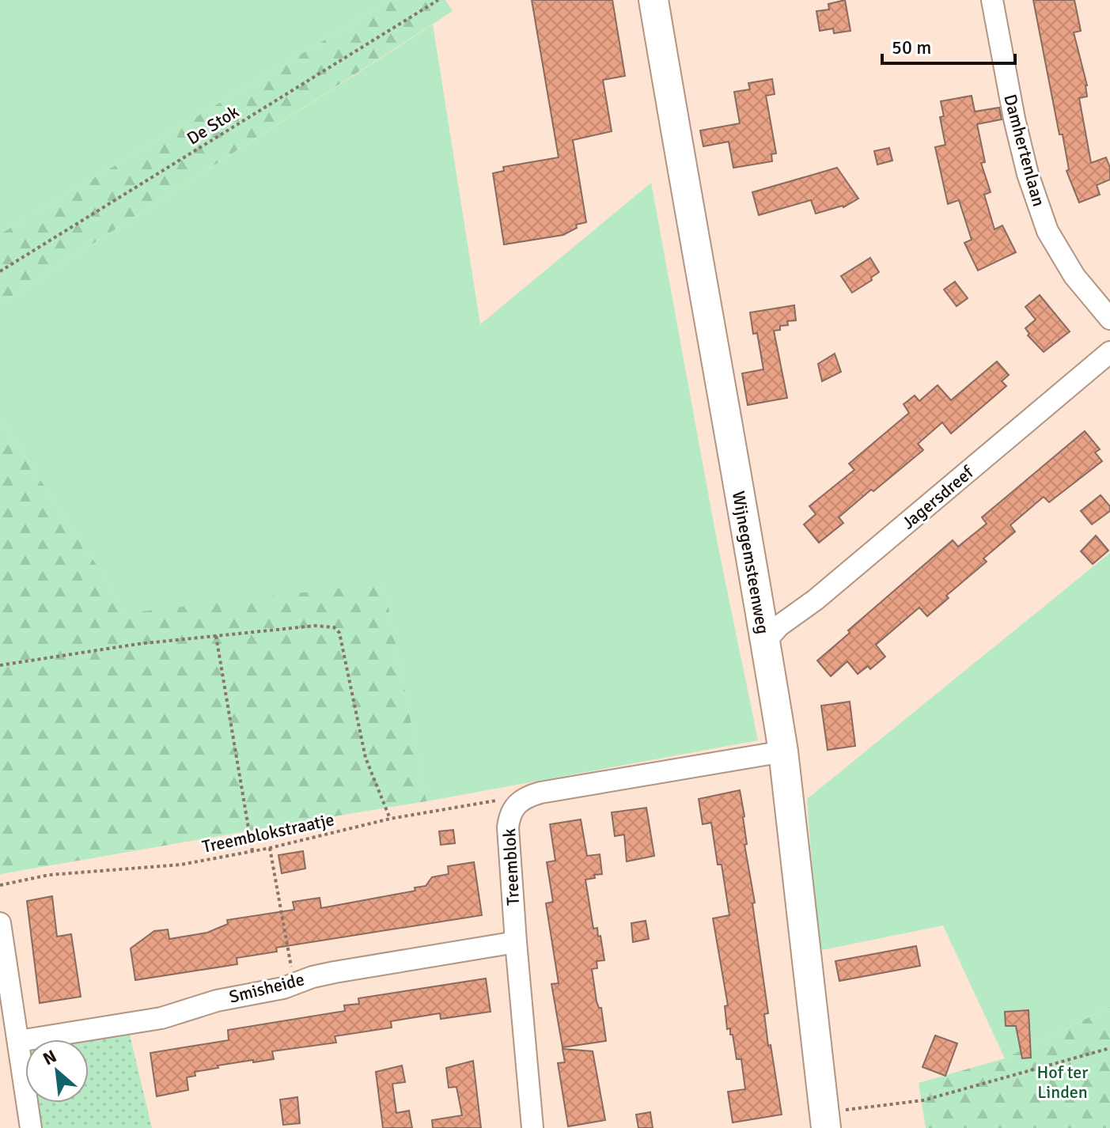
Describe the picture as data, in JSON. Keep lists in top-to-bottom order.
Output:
{
  "streets": {
    "street": [
      "Damhertenlaan",
      "Jagersdreef",
      "Wijnegemsteenweg",
      "Treemblok",
      "Smisheide"
    ],
    "path": ["De Stok", "Treemblokstraatje"]
  },
  "crossings": [
    ["Jagersdreef", "Wijnegemsteenweg"],
    ["Wijnegemsteenweg", "Treemblok"],
    ["Treemblok", "Smisheide"]
  ],
  "parks": ["Hof ter Linden"],
  "scale_bar": "50 m",
  "north": "top left"
}
